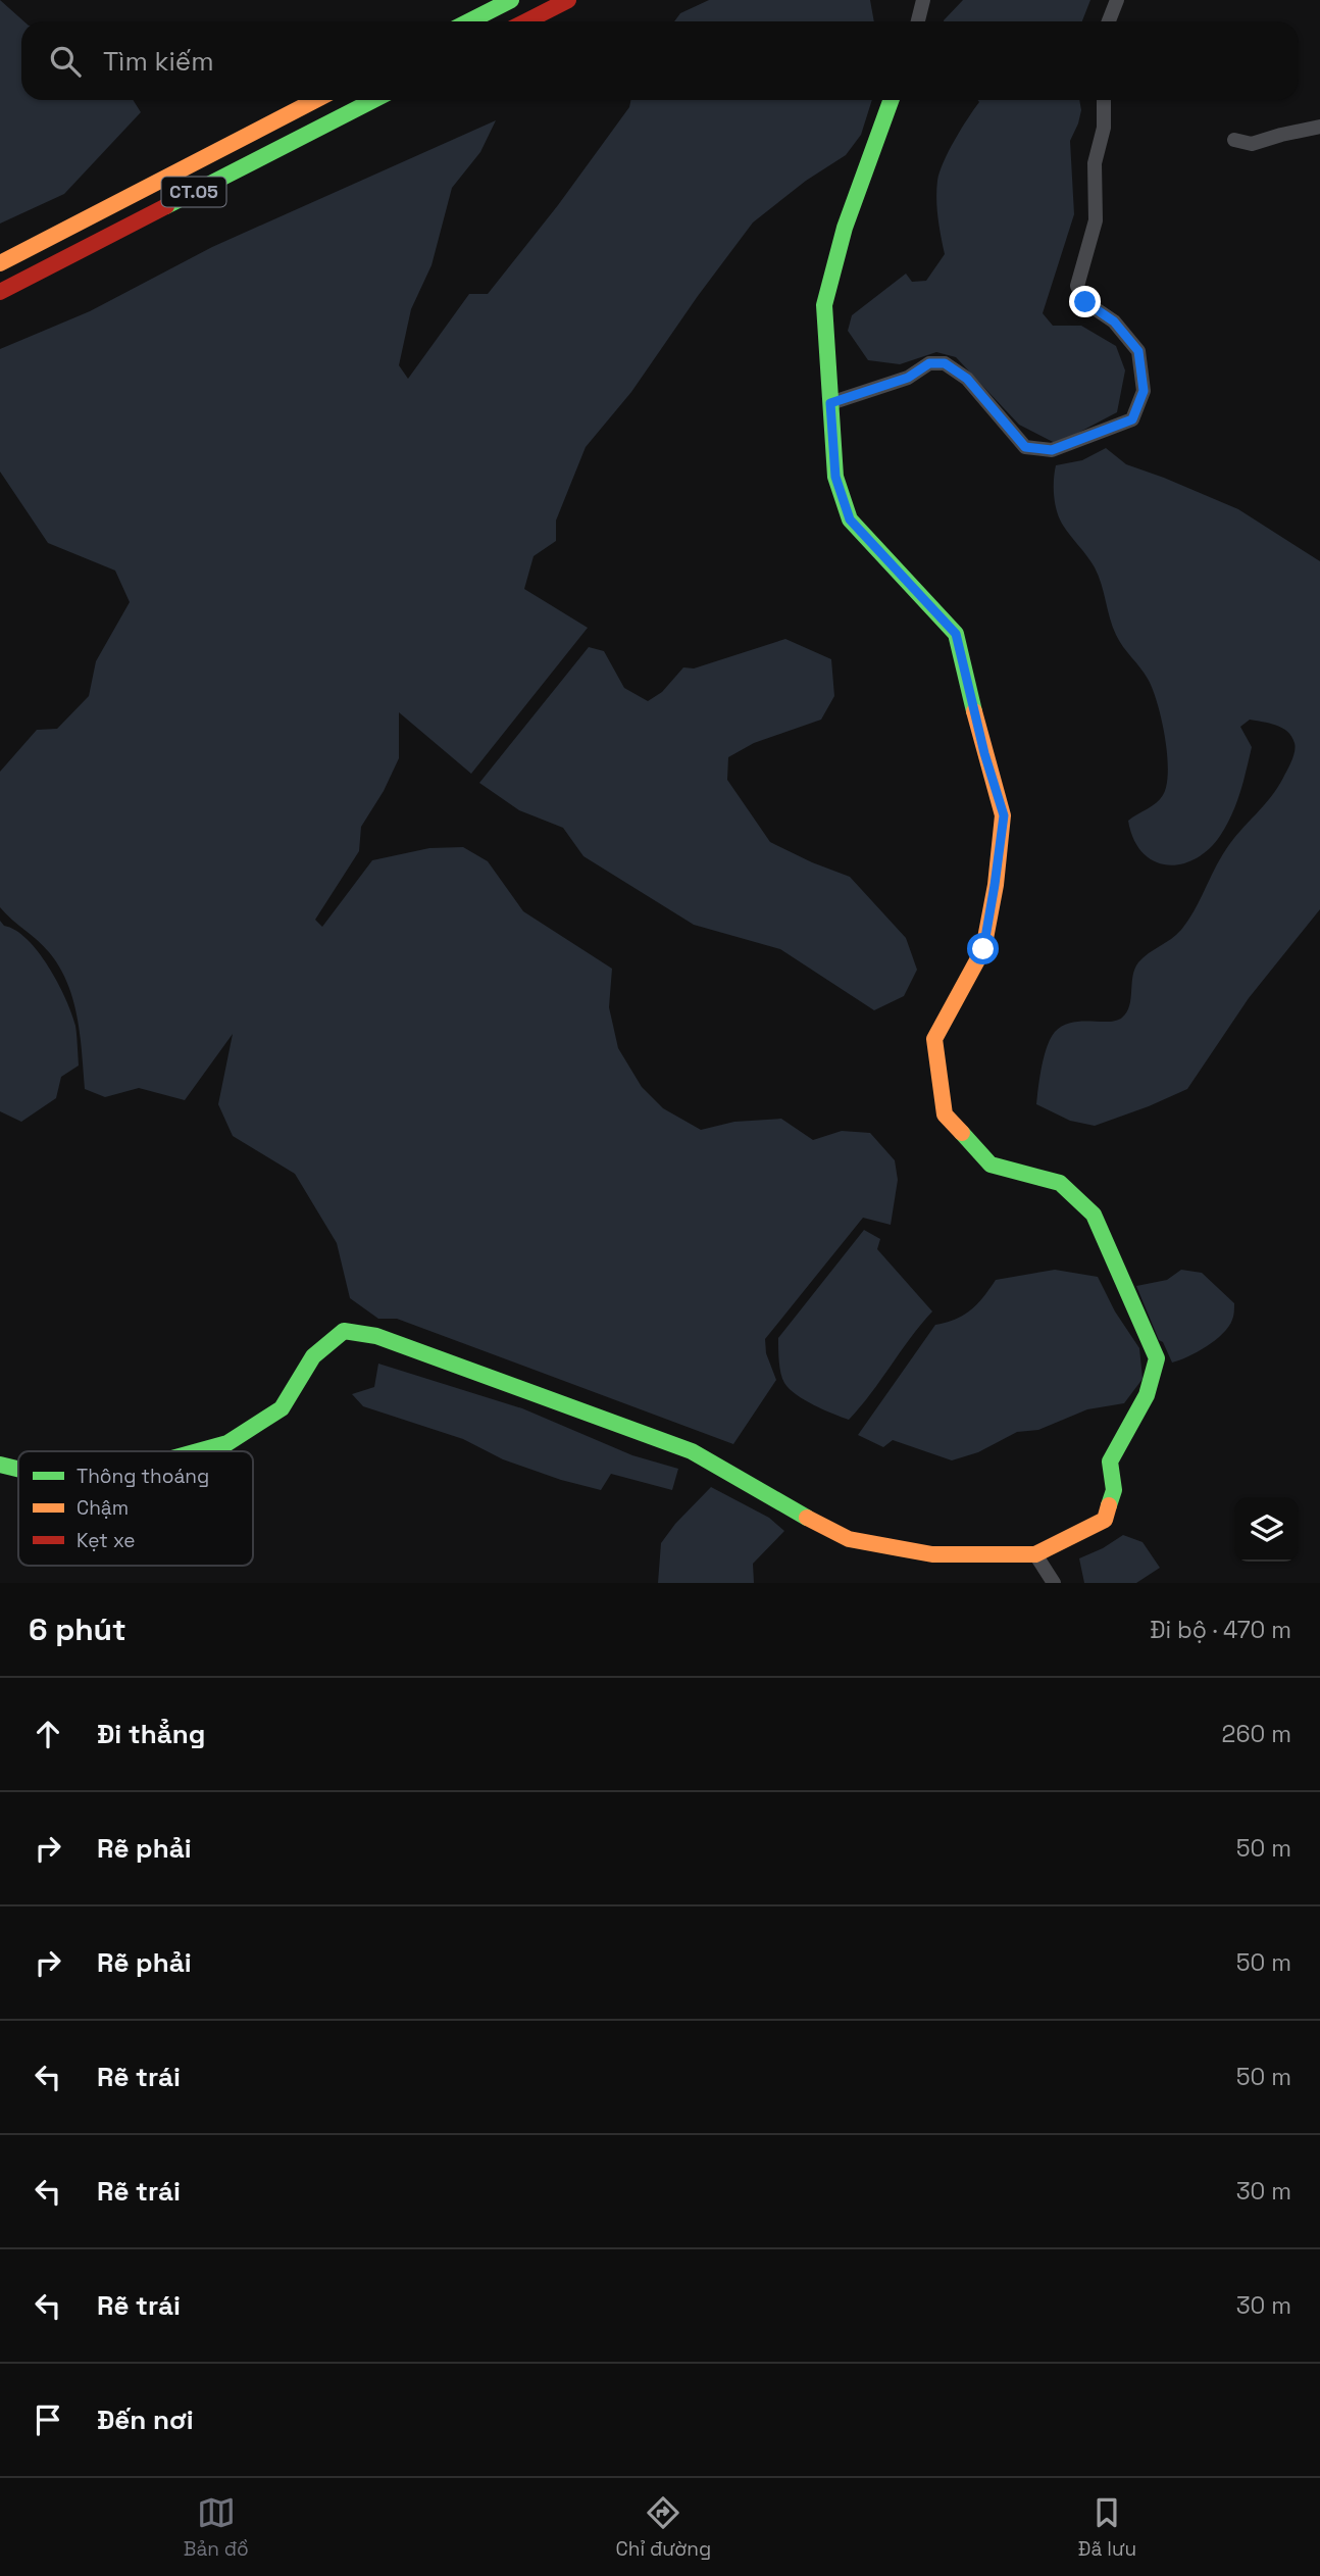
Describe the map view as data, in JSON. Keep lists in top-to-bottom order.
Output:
{
  "streets": {
    "main road": ["CT.05"]
  },
  "legend": ["Thông thoáng", "Chậm", "Kẹt xe"],
  "page": {
    "search": "Tìm kiếm",
    "heading": ["6 phút", "Đi bộ · 470 m"],
    "list": [
      ["Đi thẳng", "260 m"],
      ["Rẽ phải", "50 m"],
      ["Rẽ phải", "50 m"],
      ["Rẽ trái", "50 m"],
      ["Rẽ trái", "30 m"],
      ["Rẽ trái", "30 m"],
      "Đến nơi"
    ],
    "nav": ["Bản đồ", "Chỉ đường", "Đã lưu"]
  }
}
